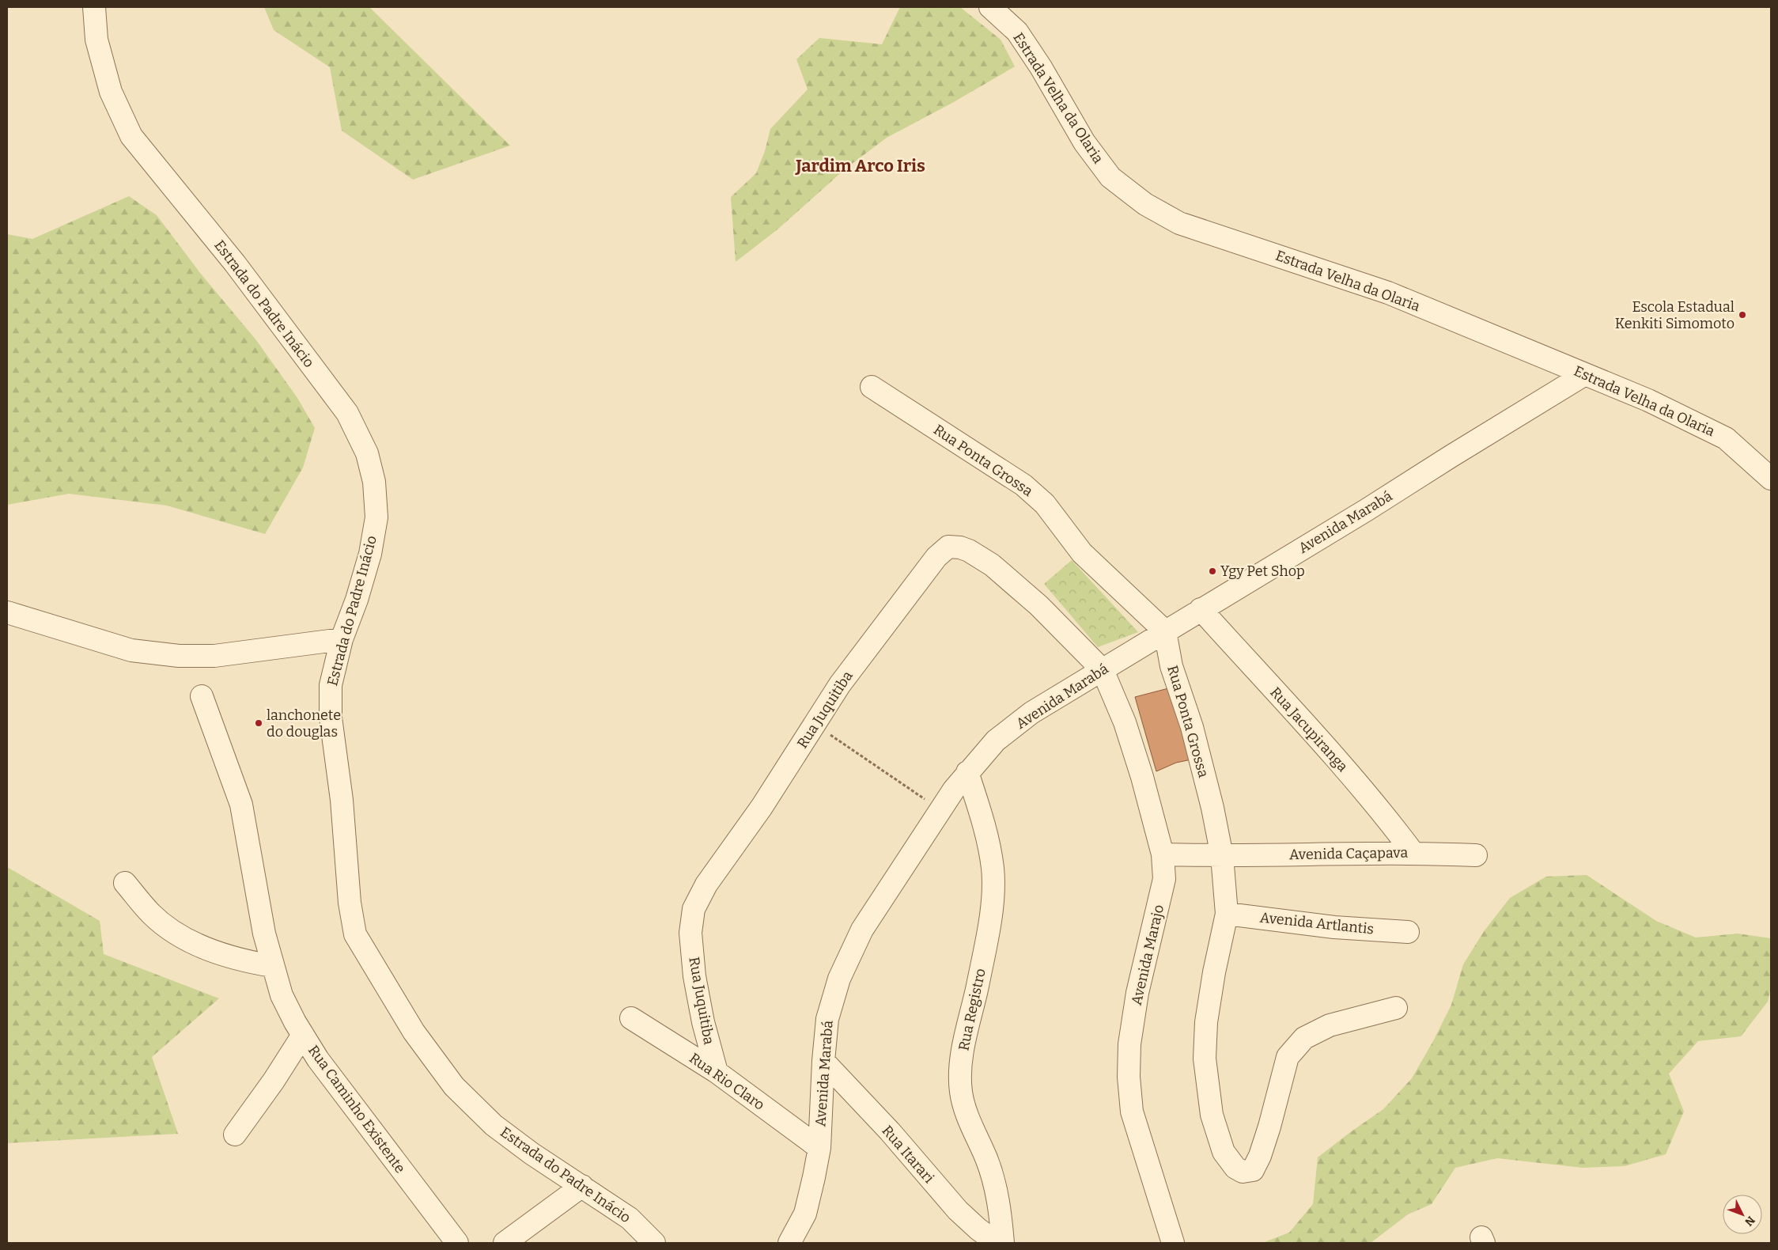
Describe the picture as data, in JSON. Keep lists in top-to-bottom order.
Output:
{
  "streets": {
    "street": [
      "Estrada Velha da Olaria",
      "Estrada do Padre Inácio",
      "Rua Ponta Grossa",
      "Avenida Marabá",
      "Rua Juquitiba",
      "Rua Jacupiranga",
      "Avenida Caçapava",
      "Avenida Artlantis",
      "Avenida Marajo",
      "Rua Registro",
      "Rua Rio Claro",
      "Rua Caminho Existente",
      "Rua Itarari"
    ]
  },
  "crossings": [
    ["Estrada Velha da Olaria", "Avenida Marabá"],
    ["Rua Ponta Grossa", "Avenida Marabá"],
    ["Rua Ponta Grossa", "Avenida Caçapava"],
    ["Rua Ponta Grossa", "Avenida Artlantis"],
    ["Avenida Marabá", "Rua Juquitiba"],
    ["Avenida Marabá", "Rua Jacupiranga"],
    ["Avenida Marabá", "Avenida Marajo"],
    ["Avenida Marabá", "Rua Registro"],
    ["Avenida Marabá", "Rua Rio Claro"],
    ["Avenida Marabá", "Rua Itarari"],
    ["Rua Juquitiba", "Avenida Marajo"],
    ["Rua Juquitiba", "Rua Rio Claro"],
    ["Rua Jacupiranga", "Avenida Caçapava"],
    ["Avenida Caçapava", "Avenida Marajo"]
  ],
  "districts": ["Jardim Arco Iris"],
  "places": ["Escola Estadual Kenkiti Simomoto", "Ygy Pet Shop", "lanchonete do douglas"],
  "north": "bottom right"
}
